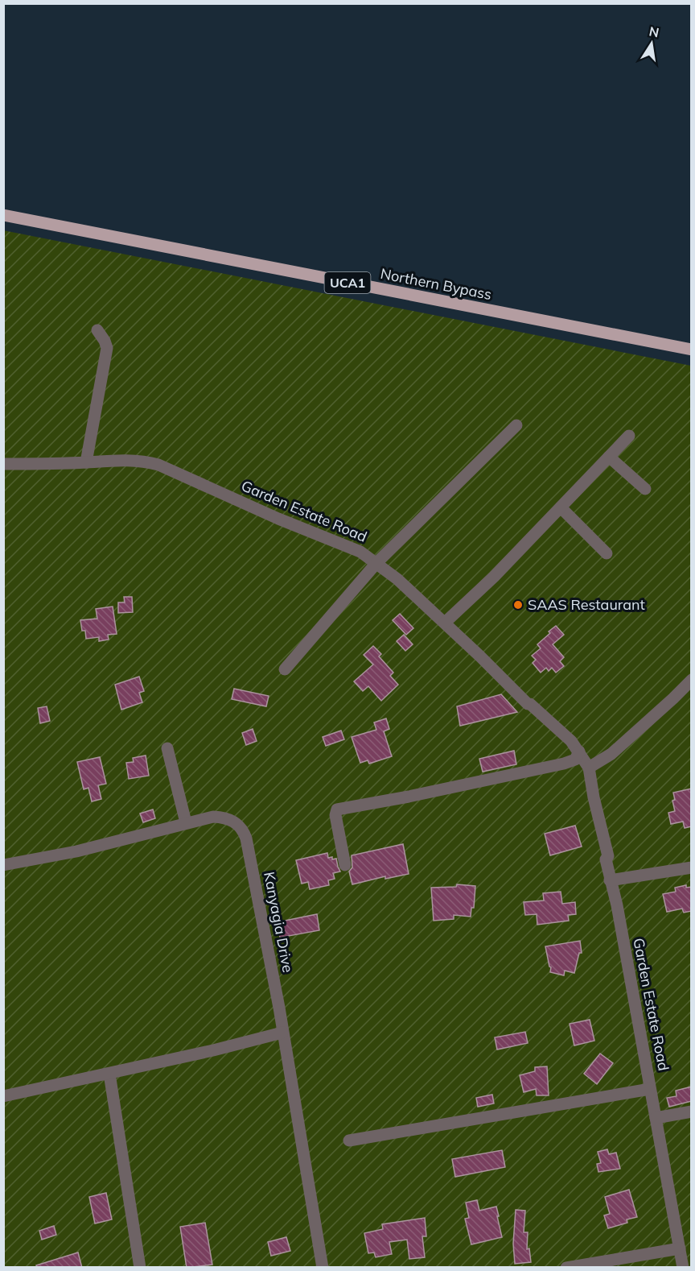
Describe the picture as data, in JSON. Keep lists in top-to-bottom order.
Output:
{
  "streets": {
    "main road": ["UCA1", "Northern Bypass"],
    "street": ["Garden Estate Road", "Kanyagia Drive"]
  },
  "places": ["SAAS Restaurant"],
  "north": "top"
}
